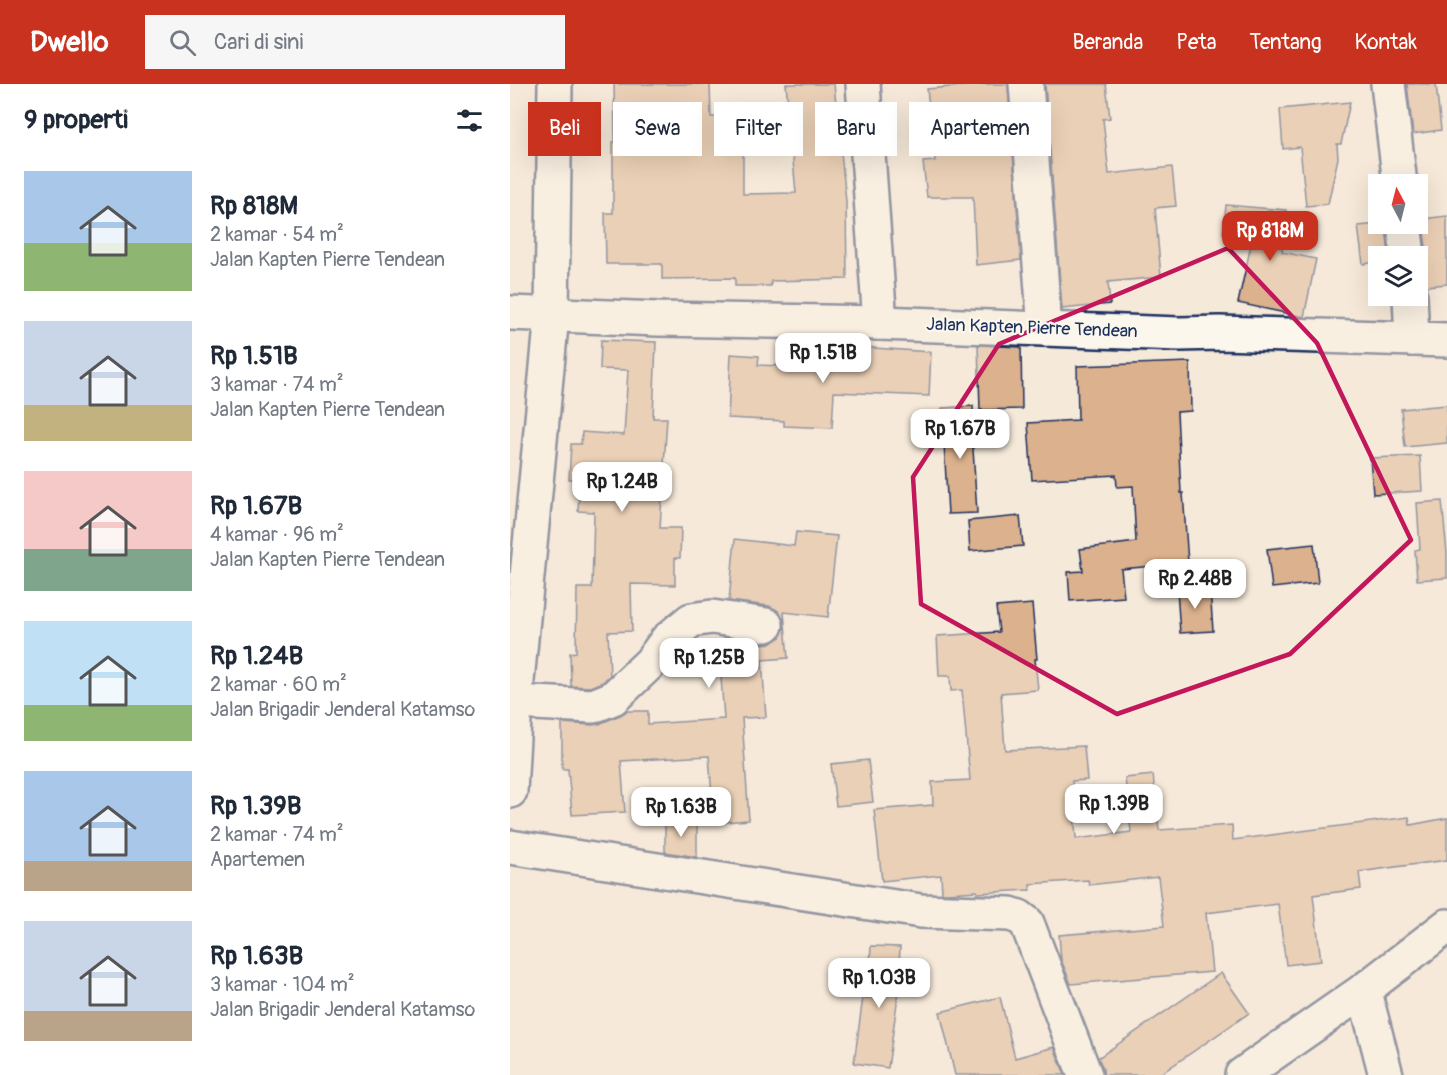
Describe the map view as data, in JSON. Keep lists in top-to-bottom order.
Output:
{
  "streets": {
    "main road": ["Jalan Kapten Pierre Tendean"]
  },
  "north": "top",
  "page": {
    "header": "Dwello",
    "search": "Cari di sini",
    "nav": [
      "Beranda",
      "Peta",
      "Tentang",
      "Kontak"
    ],
    "heading": "9 properti",
    "chip": [
      "Beli",
      "Sewa",
      "Filter",
      "Baru",
      "Apartemen"
    ],
    "list": [
      {
        "name": "Rp 818M",
        "note": "2 kamar · 54 m² · Jalan Kapten Pierre Tendean"
      },
      {
        "name": "Rp 1.51B",
        "note": "3 kamar · 74 m² · Jalan Kapten Pierre Tendean"
      },
      {
        "name": "Rp 1.67B",
        "note": "4 kamar · 96 m² · Jalan Kapten Pierre Tendean"
      },
      {
        "name": "Rp 1.24B",
        "note": "2 kamar · 60 m² · Jalan Brigadir Jenderal Katamso"
      },
      {
        "name": "Rp 1.39B",
        "note": "2 kamar · 74 m² · Apartemen"
      },
      {
        "name": "Rp 1.63B",
        "note": "3 kamar · 104 m² · Jalan Brigadir Jenderal Katamso"
      }
    ],
    "price": [
      "Rp 818M",
      "Rp 1.51B",
      "Rp 1.67B",
      "Rp 1.24B",
      "Rp 2.48B",
      "Rp 1.25B",
      "Rp 1.39B",
      "Rp 1.63B",
      "Rp 1.03B"
    ]
  }
}
